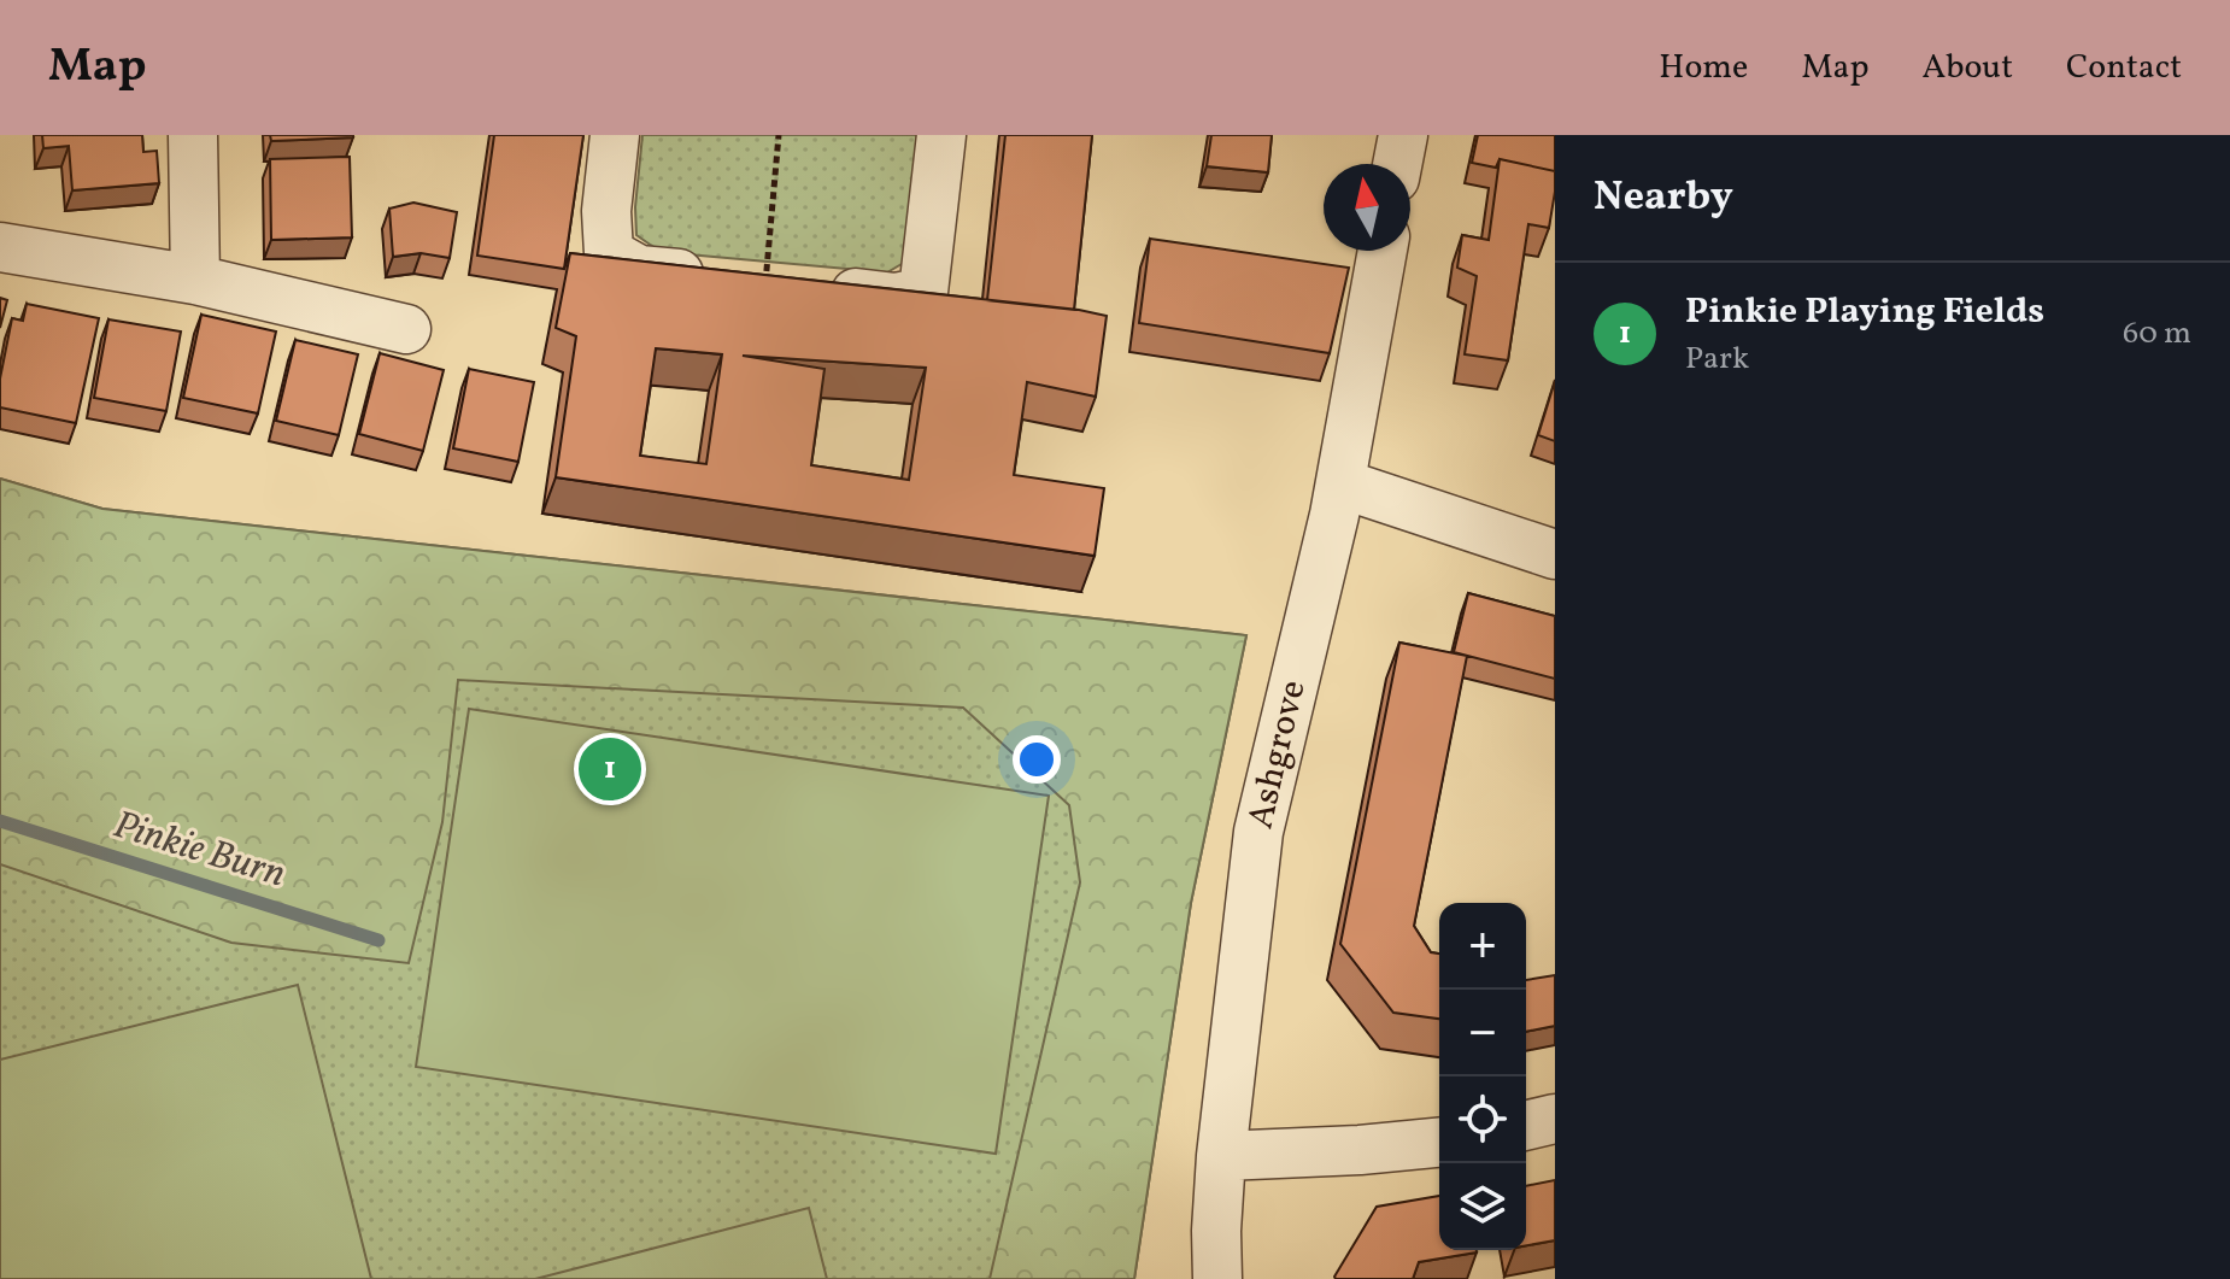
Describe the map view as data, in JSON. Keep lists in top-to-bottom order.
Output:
{
  "streets": {
    "street": ["Ashgrove"]
  },
  "water": ["Pinkie Burn"],
  "north": "top",
  "page": {
    "header": "Map",
    "nav": [
      "Home",
      "Map",
      "About",
      "Contact"
    ],
    "heading": "Nearby",
    "list": [
      {
        "mark": "1",
        "name": "Pinkie Playing Fields",
        "note": "Park",
        "value": "60 m"
      }
    ],
    "pins": "1",
    "map_buttons": ["+", "−"]
  }
}
